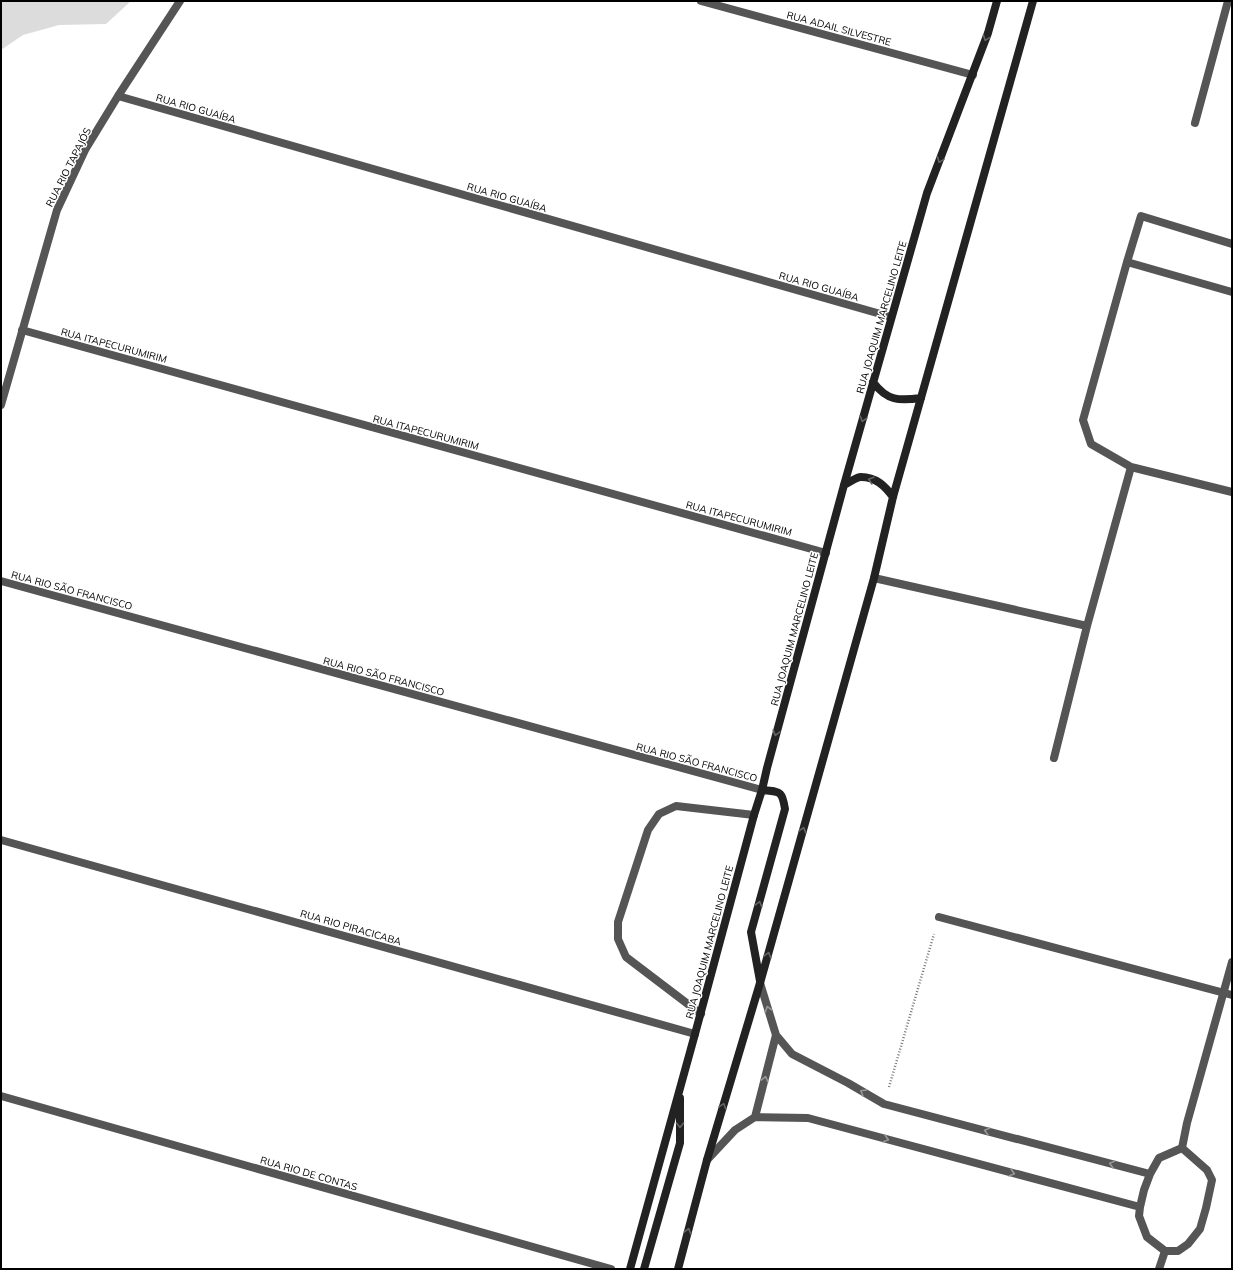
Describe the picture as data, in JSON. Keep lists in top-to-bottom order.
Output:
{
  "streets": {
    "main road": ["RUA JOAQUIM MARCELINO LEITE"],
    "street": [
      "RUA ADAIL SILVESTRE",
      "RUA RIO GUAÍBA",
      "RUA RIO TAPAJÓS",
      "RUA ITAPECURUMIRIM",
      "RUA RIO SÃO FRANCISCO",
      "RUA RIO PIRACICABA",
      "RUA RIO DE CONTAS"
    ]
  },
  "crossings": [
    ["RUA ADAIL SILVESTRE", "RUA JOAQUIM MARCELINO LEITE"],
    ["RUA RIO GUAÍBA", "RUA RIO TAPAJÓS"],
    ["RUA RIO GUAÍBA", "RUA JOAQUIM MARCELINO LEITE"],
    ["RUA RIO TAPAJÓS", "RUA ITAPECURUMIRIM"],
    ["RUA JOAQUIM MARCELINO LEITE", "RUA ITAPECURUMIRIM"],
    ["RUA JOAQUIM MARCELINO LEITE", "RUA RIO SÃO FRANCISCO"],
    ["RUA JOAQUIM MARCELINO LEITE", "RUA RIO PIRACICABA"]
  ]
}
